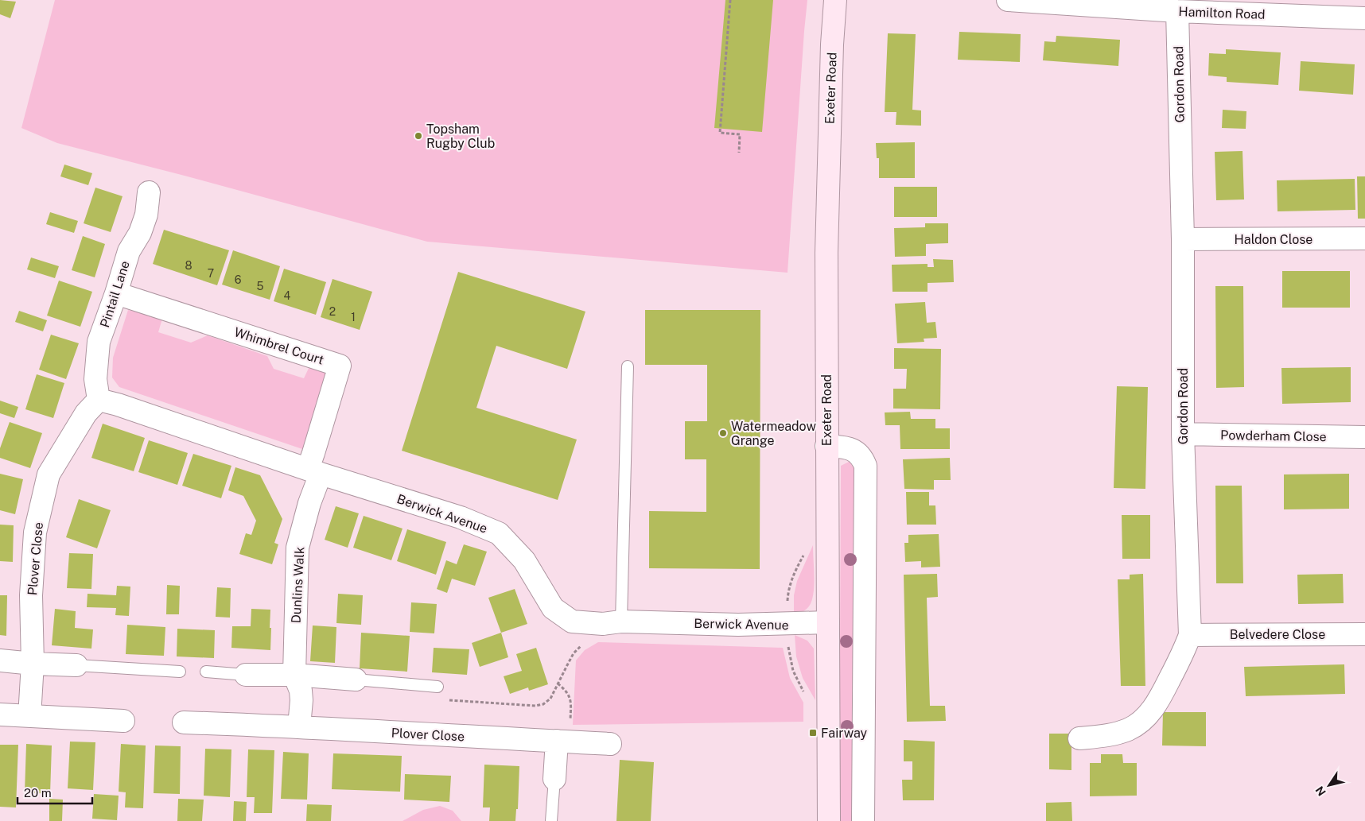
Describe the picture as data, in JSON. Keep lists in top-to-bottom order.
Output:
{
  "streets": {
    "street": [
      "Hamilton Road",
      "Gordon Road",
      "Exeter Road",
      "Haldon Close",
      "Pintail Lane",
      "Whimbrel Court",
      "Powderham Close",
      "Berwick Avenue",
      "Plover Close",
      "Dunlins Walk",
      "Belvedere Close"
    ]
  },
  "crossings": [
    ["Hamilton Road", "Gordon Road"],
    ["Gordon Road", "Haldon Close"],
    ["Gordon Road", "Powderham Close"],
    ["Gordon Road", "Belvedere Close"],
    ["Exeter Road", "Berwick Avenue"],
    ["Pintail Lane", "Whimbrel Court"],
    ["Pintail Lane", "Berwick Avenue"],
    ["Pintail Lane", "Plover Close"],
    ["Whimbrel Court", "Berwick Avenue"],
    ["Whimbrel Court", "Dunlins Walk"],
    ["Berwick Avenue", "Plover Close"],
    ["Berwick Avenue", "Dunlins Walk"]
  ],
  "places": {
    "other": ["Topsham Rugby Club", "Watermeadow Grange"],
    "transit": ["Fairway"]
  },
  "house_numbers": [
    "8",
    "7",
    "6",
    "5",
    "4",
    "2",
    "1"
  ],
  "scale_bar": "20 m",
  "north": "bottom left"
}
